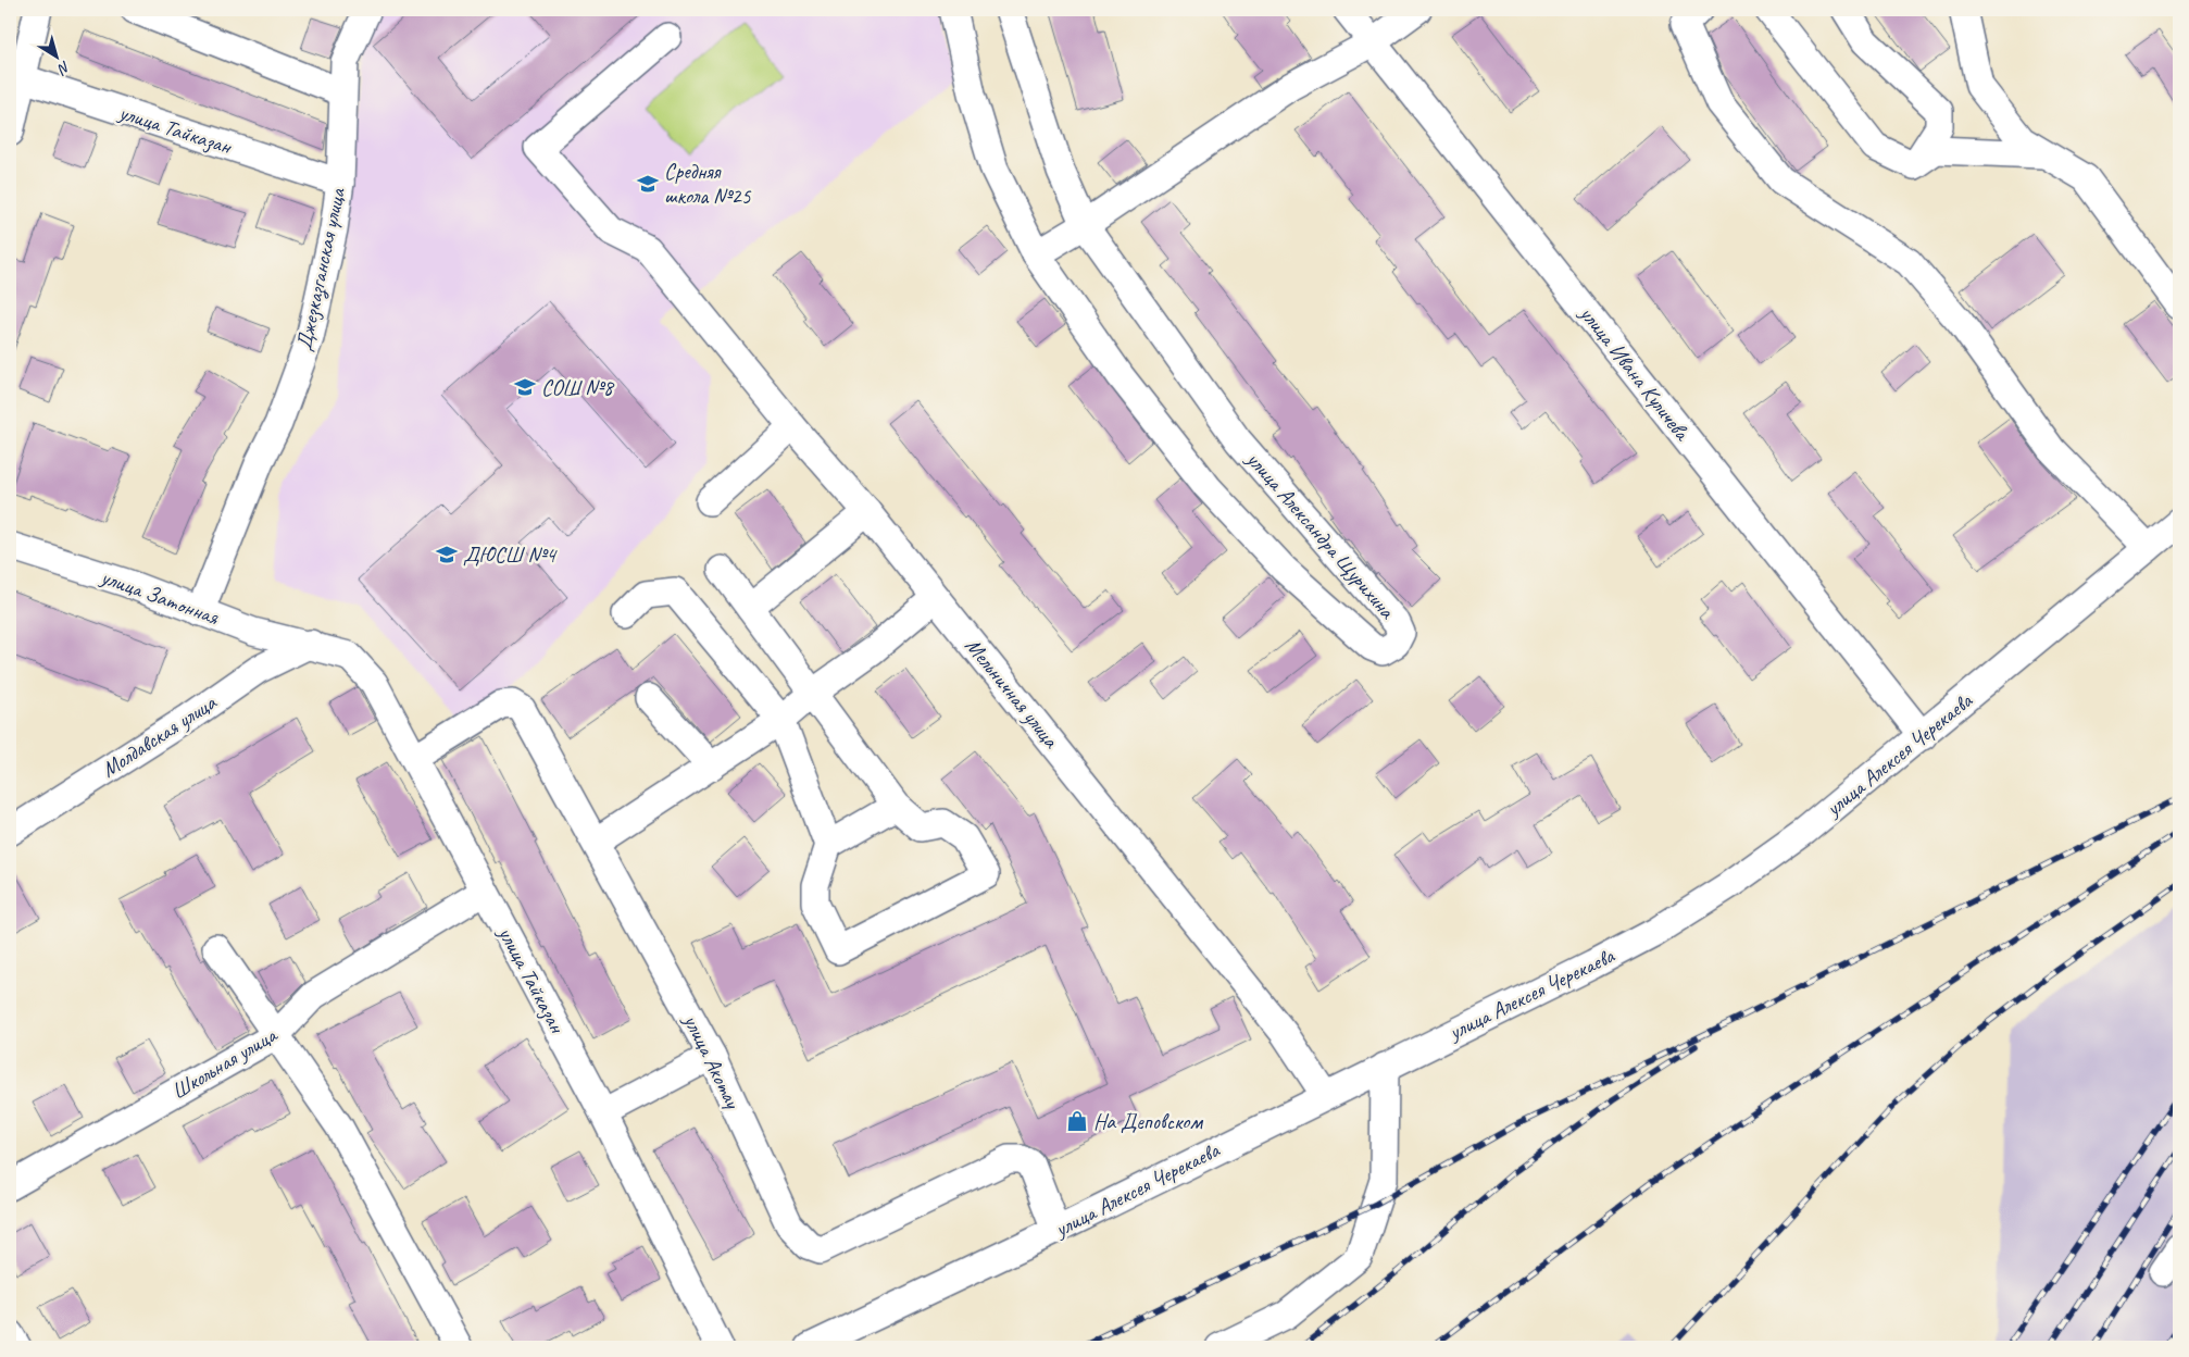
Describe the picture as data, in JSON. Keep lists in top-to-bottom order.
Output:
{
  "streets": {
    "street": [
      "улица Тайказан",
      "Джезказганская улица",
      "улица Ивана Куличева",
      "улица Александра Щурихина",
      "улица Затонная",
      "Мельничная улица",
      "Молдавская улица",
      "улица Алексея Черекаева",
      "улица Акотау",
      "Школьная улица"
    ]
  },
  "crossings": [
    ["улица Тайказан", "Джезказганская улица"],
    ["улица Тайказан", "улица Затонная"],
    ["улица Тайказан", "Молдавская улица"],
    ["улица Тайказан", "улица Акотау"],
    ["улица Тайказан", "Школьная улица"],
    ["Джезказганская улица", "улица Затонная"],
    ["улица Ивана Куличева", "улица Алексея Черекаева"],
    ["улица Затонная", "Молдавская улица"],
    ["Мельничная улица", "улица Алексея Черекаева"],
    ["улица Алексея Черекаева", "улица Акотау"]
  ],
  "places": {
    "school or university": ["Средняя школа №25", "СОШ №8", "ДЮСШ №4"],
    "shop": ["На Деповском"]
  },
  "north": "bottom right"
}
